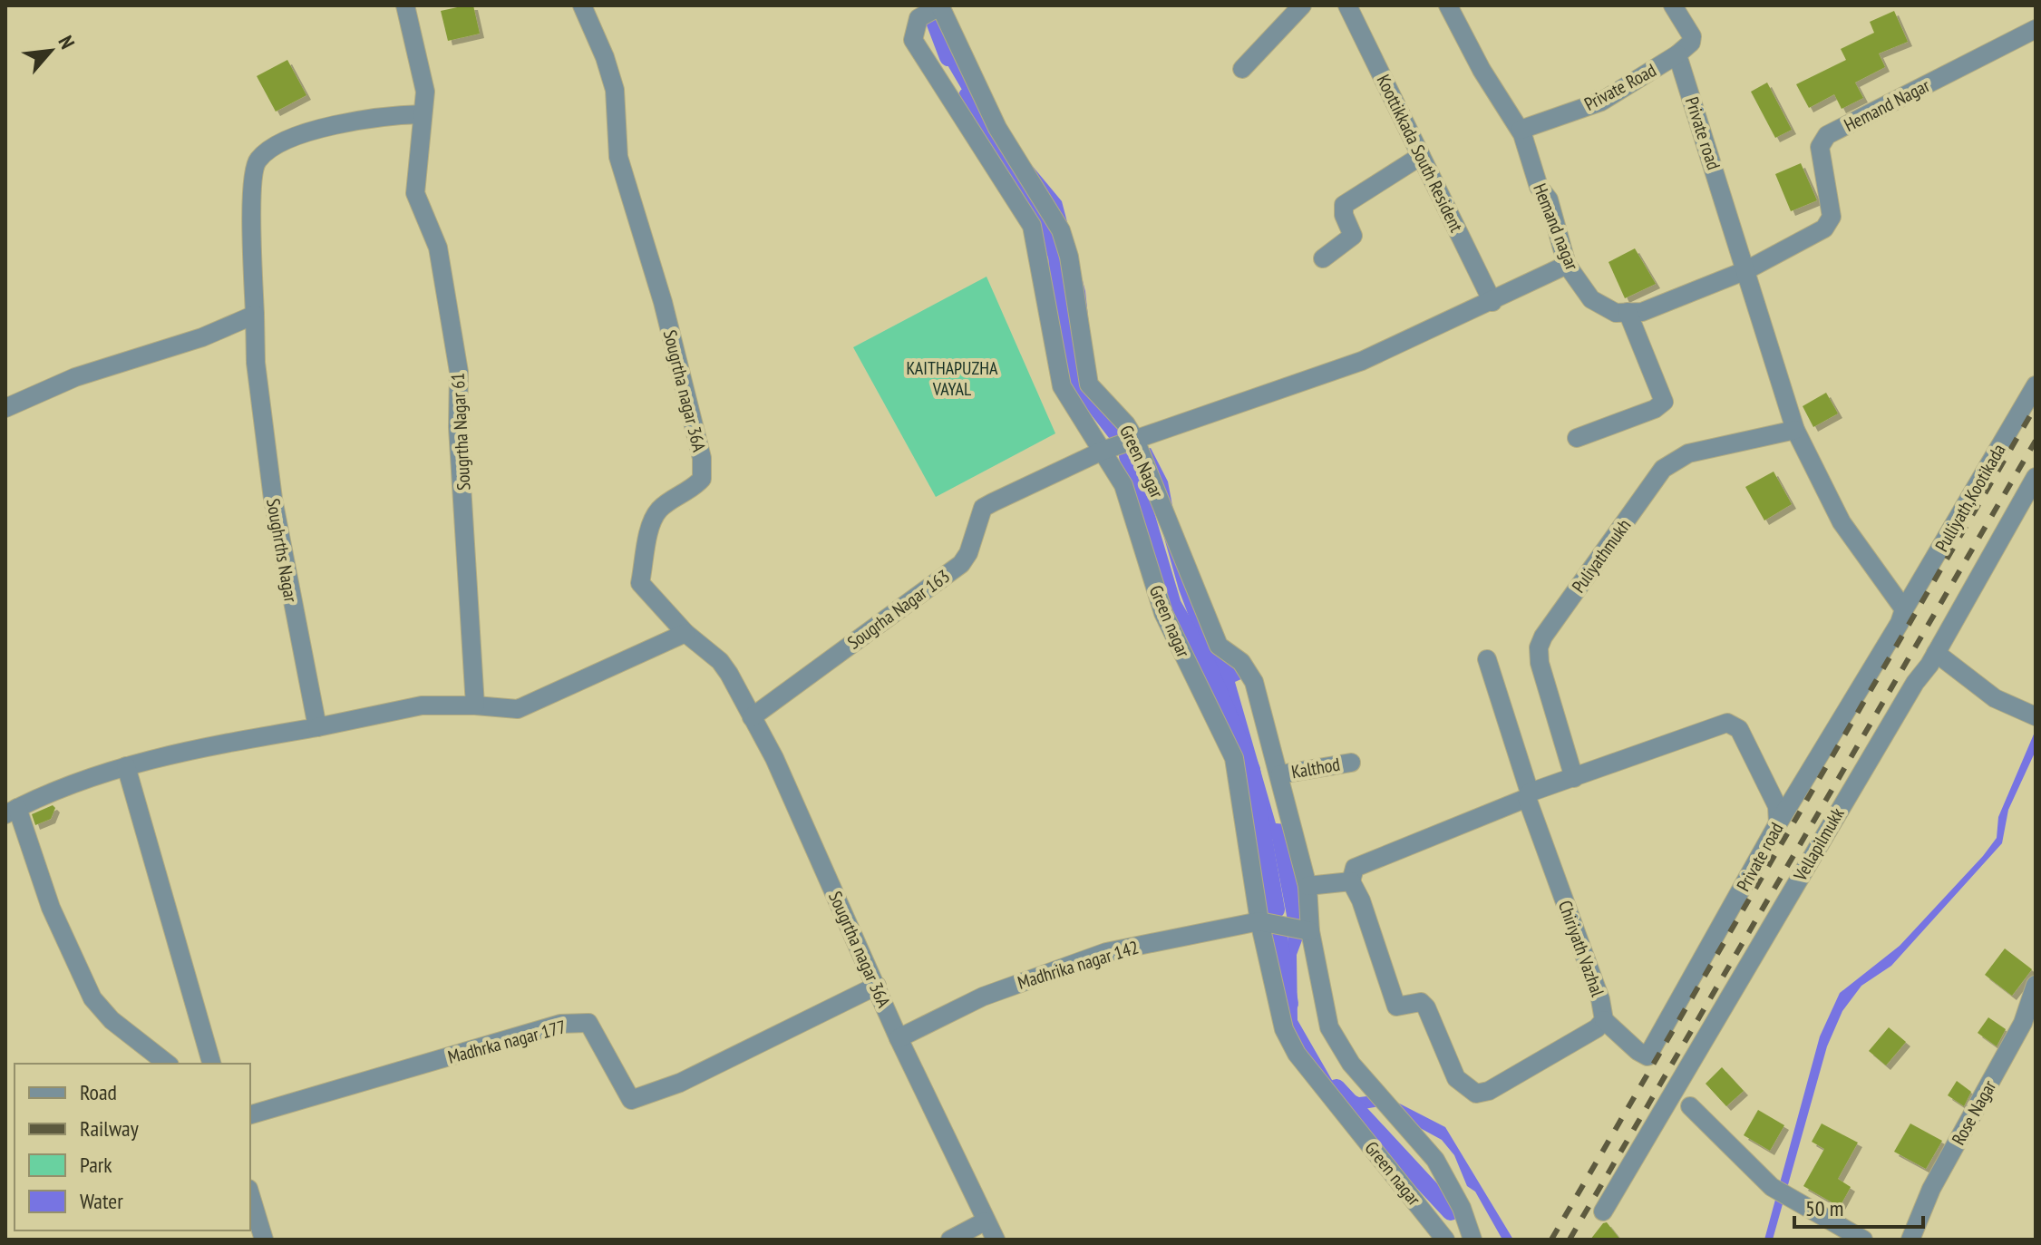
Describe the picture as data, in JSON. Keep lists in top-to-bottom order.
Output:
{
  "streets": {
    "street": [
      "Private Road",
      "Hemand Nagar",
      "Private road",
      "Koottikkada South Resident",
      "Hemand nagar",
      "Sougrtha nagar 36A",
      "Sougrtha Nagar 61",
      "Green Nagar",
      "Pulliyath,Kootikada",
      "Soughrths Nagar",
      "Puliyathmukh",
      "Sougrha Nagar 163",
      "Green nagar",
      "Kalthod",
      "Vellapilmukk",
      "Chiriyath Vazhal",
      "Madhrika nagar 142",
      "Madhrka nagar 177",
      "Rose Nagar"
    ]
  },
  "crossings": [
    ["Private Road", "Private road"],
    ["Private Road", "Hemand nagar"],
    ["Hemand Nagar", "Private road"],
    ["Private road", "Pulliyath,Kootikada"],
    ["Private road", "Puliyathmukh"],
    ["Private road", "Chiriyath Vazhal"],
    ["Koottikkada South Resident", "Sougrha Nagar 163"],
    ["Hemand nagar", "Sougrha Nagar 163"],
    ["Sougrtha nagar 36A", "Sougrha Nagar 163"],
    ["Sougrtha nagar 36A", "Madhrika nagar 142"],
    ["Sougrtha nagar 36A", "Madhrka nagar 177"],
    ["Sougrtha Nagar 61", "Soughrths Nagar"],
    ["Green Nagar", "Sougrha Nagar 163"],
    ["Green Nagar", "Green nagar"],
    ["Green Nagar", "Kalthod"],
    ["Green Nagar", "Madhrika nagar 142"],
    ["Sougrha Nagar 163", "Green nagar"],
    ["Green nagar", "Madhrika nagar 142"]
  ],
  "parks": ["KAITHAPUZHA VAYAL"],
  "legend": [
    "Road",
    "Railway",
    "Park",
    "Water"
  ],
  "scale_bar": "50 m",
  "north": "top right"
}
